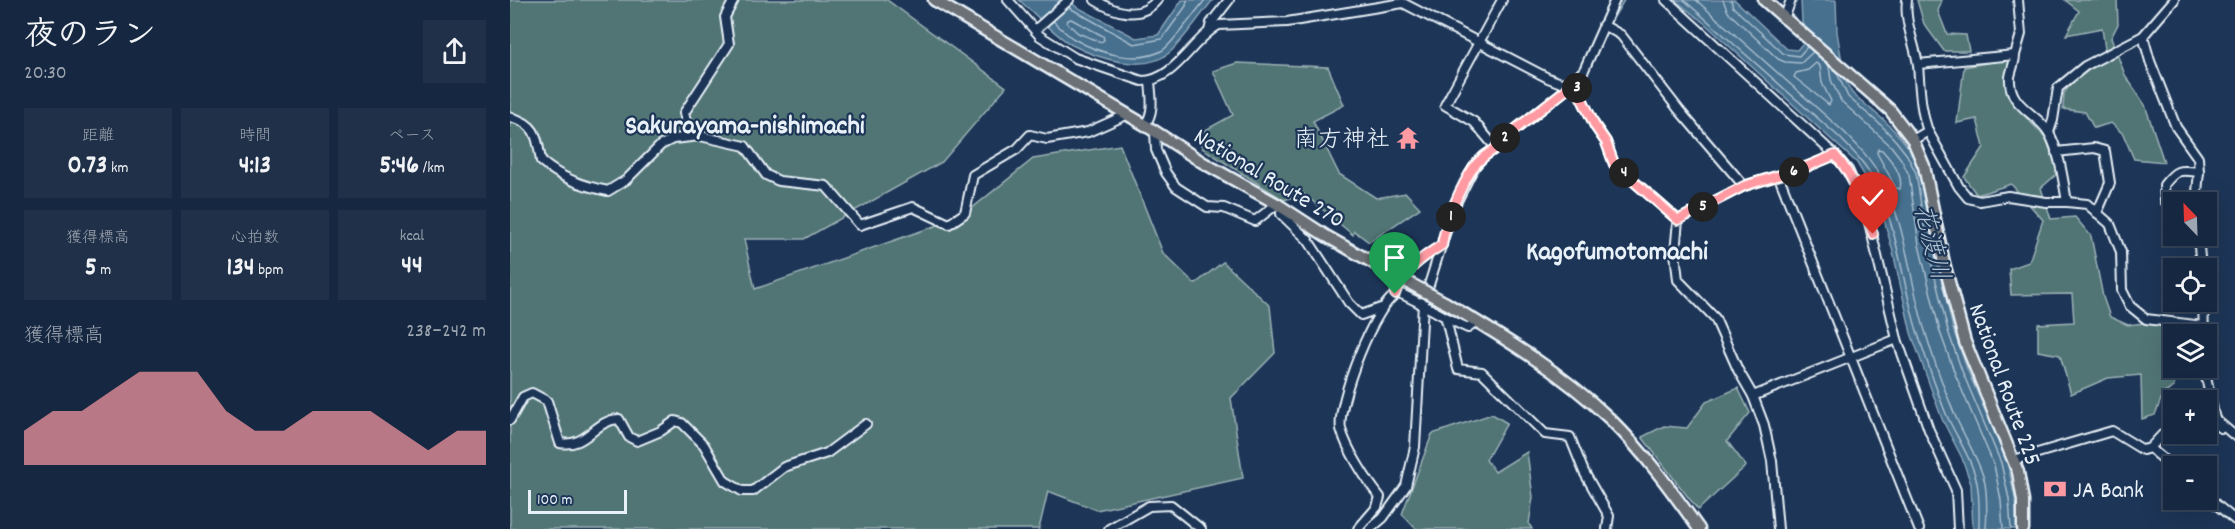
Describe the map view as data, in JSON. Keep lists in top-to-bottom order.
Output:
{
  "streets": {
    "highway": ["National Route 270", "National Route 225"]
  },
  "districts": ["Sakurayama-nishimachi", "Kagofumotomachi"],
  "water": ["花渡川"],
  "places": {
    "temple": ["南方神社"],
    "bank": ["JA Bank"]
  },
  "scale_bar": "100 m",
  "north": "top left",
  "page": {
    "heading": ["夜のラン", "20:30"],
    "pins": [
      "3",
      "2",
      "6",
      "4",
      "5",
      "1"
    ],
    "stats": [
      ["距離", "0.73 km"],
      ["時間", "4:13"],
      ["ペース", "5:46 /km"],
      ["獲得標高", "5 m"],
      ["心拍数", "134 bpm"],
      ["kcal", "44"]
    ],
    "map_buttons": ["+", "−"],
    "chart": ["獲得標高", "238–242 m"],
    "scale": "100 m"
  }
}
